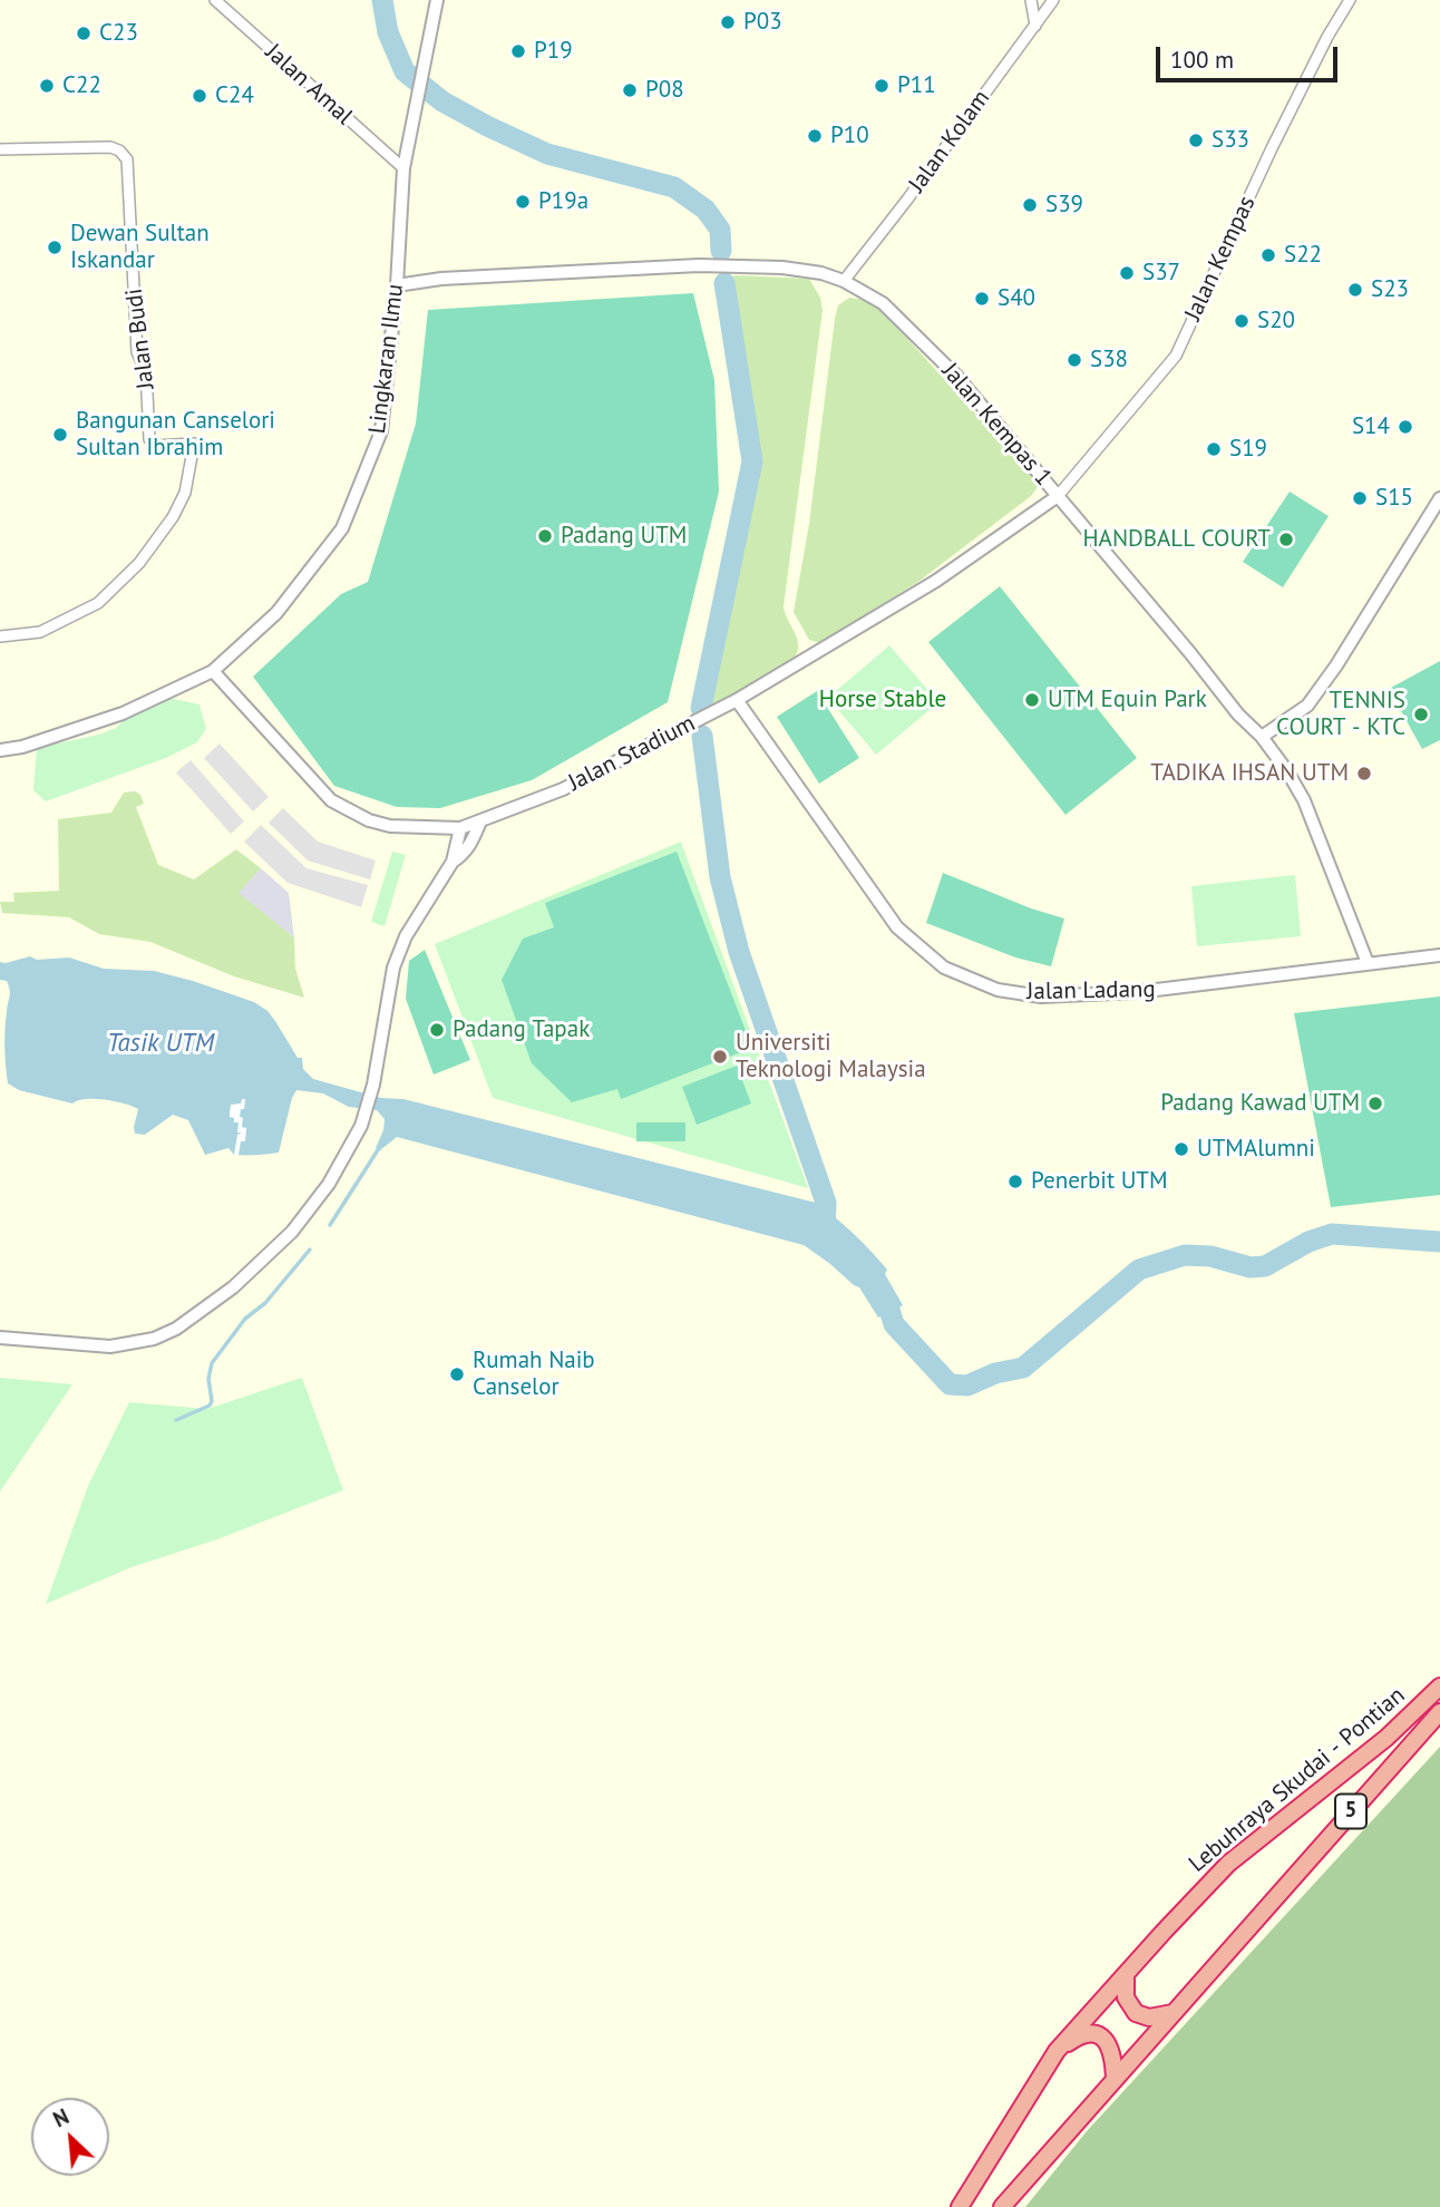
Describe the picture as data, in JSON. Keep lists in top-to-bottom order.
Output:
{
  "streets": {
    "highway": ["Lebuhraya Skudai - Pontian", "5"],
    "street": [
      "Jalan Amal",
      "Jalan Kolam",
      "Jalan Kempas",
      "Jalan Budi",
      "Lingkaran Ilmu",
      "Jalan Kempas 1",
      "Jalan Stadium",
      "Jalan Ladang"
    ]
  },
  "crossings": [
    ["Jalan Amal", "Lingkaran Ilmu"],
    ["Jalan Kolam", "Jalan Kempas 1"],
    ["Jalan Kempas", "Jalan Kempas 1"],
    ["Jalan Kempas", "Jalan Stadium"],
    ["Lingkaran Ilmu", "Jalan Kempas 1"],
    ["Lingkaran Ilmu", "Jalan Stadium"],
    ["Jalan Kempas 1", "Jalan Stadium"],
    ["Jalan Kempas 1", "Jalan Ladang"],
    ["Jalan Stadium", "Jalan Ladang"]
  ],
  "water": ["Tasik UTM"],
  "parks": ["Horse Stable"],
  "places": [
    "P03",
    "C23",
    "P19",
    "C22",
    "P11",
    "P08",
    "C24",
    "P10",
    "S33",
    "P19a",
    "S39",
    "Dewan Sultan Iskandar",
    "S22",
    "S37",
    "S23",
    "S40",
    "S20",
    "S38",
    "S14",
    "Bangunan Canselori Sultan Ibrahim",
    "S19",
    "S15",
    "Padang UTM",
    "HANDBALL COURT",
    "UTM Equin Park",
    "TENNIS COURT - KTC",
    "TADIKA IHSAN UTM",
    "Padang Tapak",
    "Universiti Teknologi Malaysia",
    "Padang Kawad UTM",
    "UTMAlumni",
    "Penerbit UTM",
    "Rumah Naib Canselor"
  ],
  "scale_bar": "100 m",
  "north": "top left"
}
